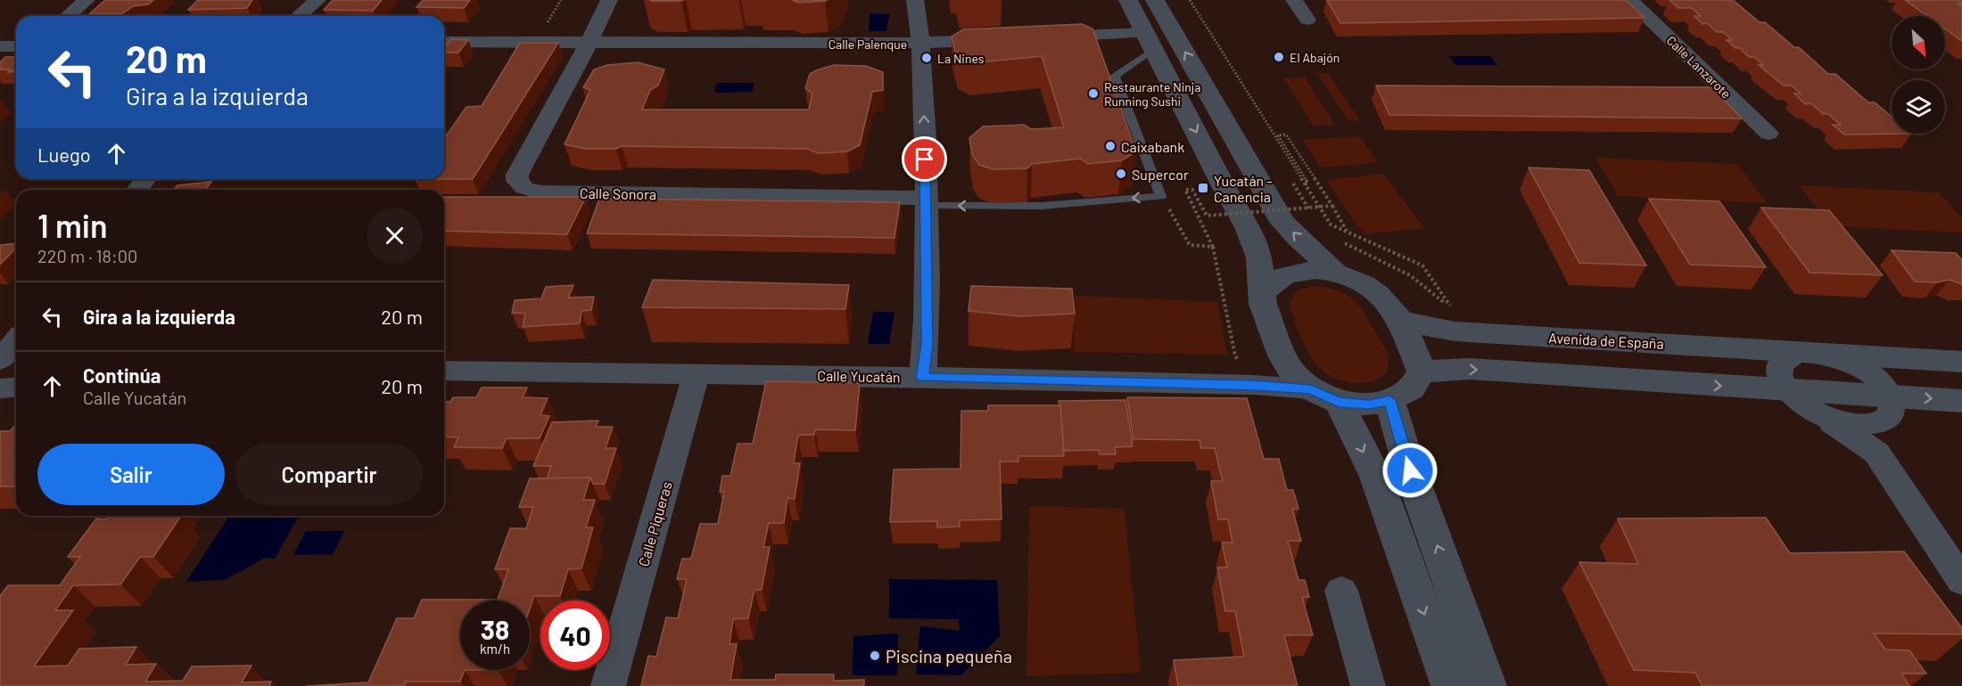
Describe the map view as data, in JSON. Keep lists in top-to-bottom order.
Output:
{
  "streets": {
    "street": [
      "Calle Palenque",
      "Calle Lanzarote",
      "Calle Sonora",
      "Avenida de España",
      "Calle Yucatán",
      "Calle Piqueras"
    ]
  },
  "crossings": [
    ["Calle Palenque", "Calle Sonora"],
    ["Avenida de España", "Calle Yucatán"],
    ["Calle Yucatán", "Calle Piqueras"]
  ],
  "places": {
    "other": [
      "El Abajón",
      "La Nines",
      "Restaurante Ninja Running Sushi",
      "Caixabank",
      "Supercor",
      "Piscina pequeña"
    ],
    "transit": ["Yucatán - Canencia"]
  },
  "north": "bottom right",
  "page": {
    "turn": ["20 m", "Gira a la izquierda"],
    "then": "Luego",
    "heading": ["1 min", "220 m · 18:00"],
    "list": [
      {
        "name": "Gira a la izquierda",
        "value": "20 m"
      },
      {
        "name": "Continúa",
        "note": "Calle Yucatán",
        "value": "20 m"
      }
    ],
    "buttons": ["Salir", "Compartir"],
    "speed": "38 km/h",
    "limit": "40"
  }
}
